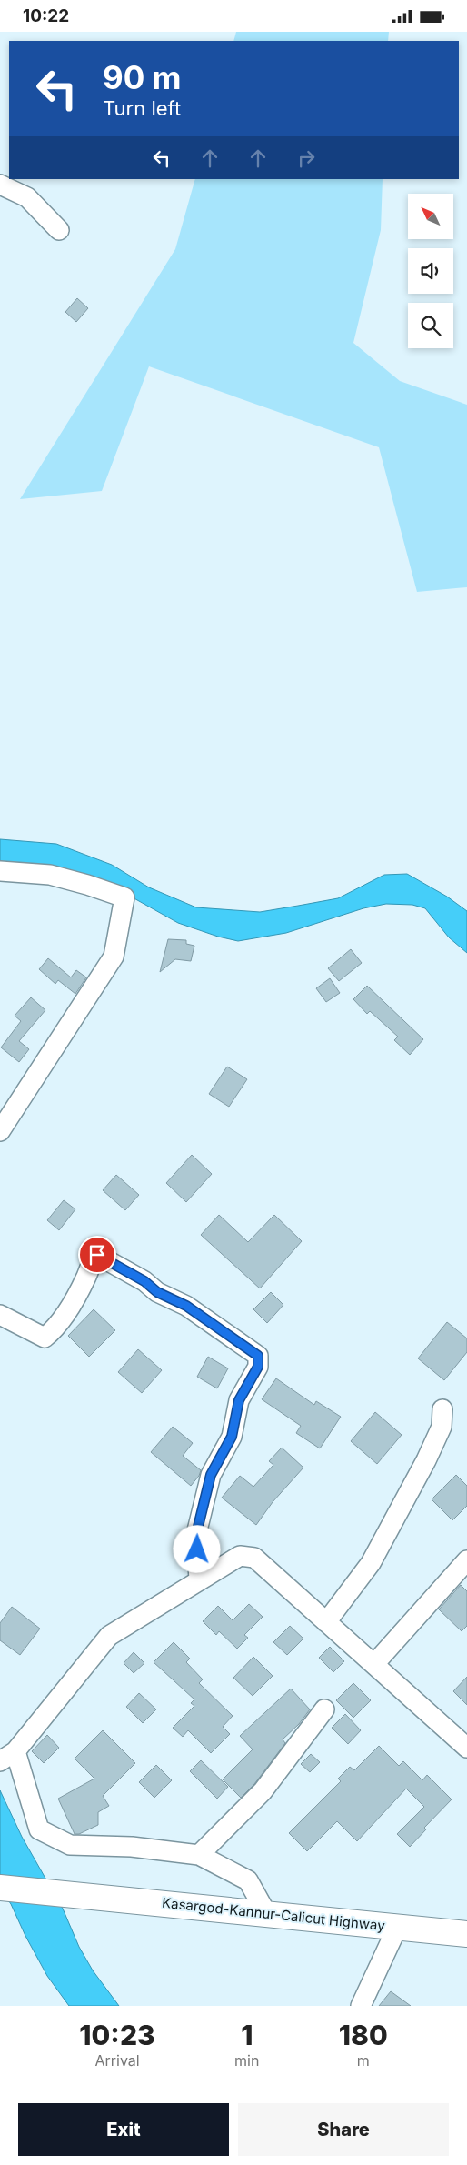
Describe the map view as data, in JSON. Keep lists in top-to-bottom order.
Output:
{
  "streets": {
    "highway": ["Kasargod-Kannur-Calicut Highway"]
  },
  "north": "top left",
  "page": {
    "status": "10:22",
    "turn": ["90 m", "Turn left"],
    "eta": [
      "10:23",
      "Arrival",
      "1",
      "min",
      "180",
      "m"
    ],
    "buttons": ["Exit", "Share"]
  }
}
